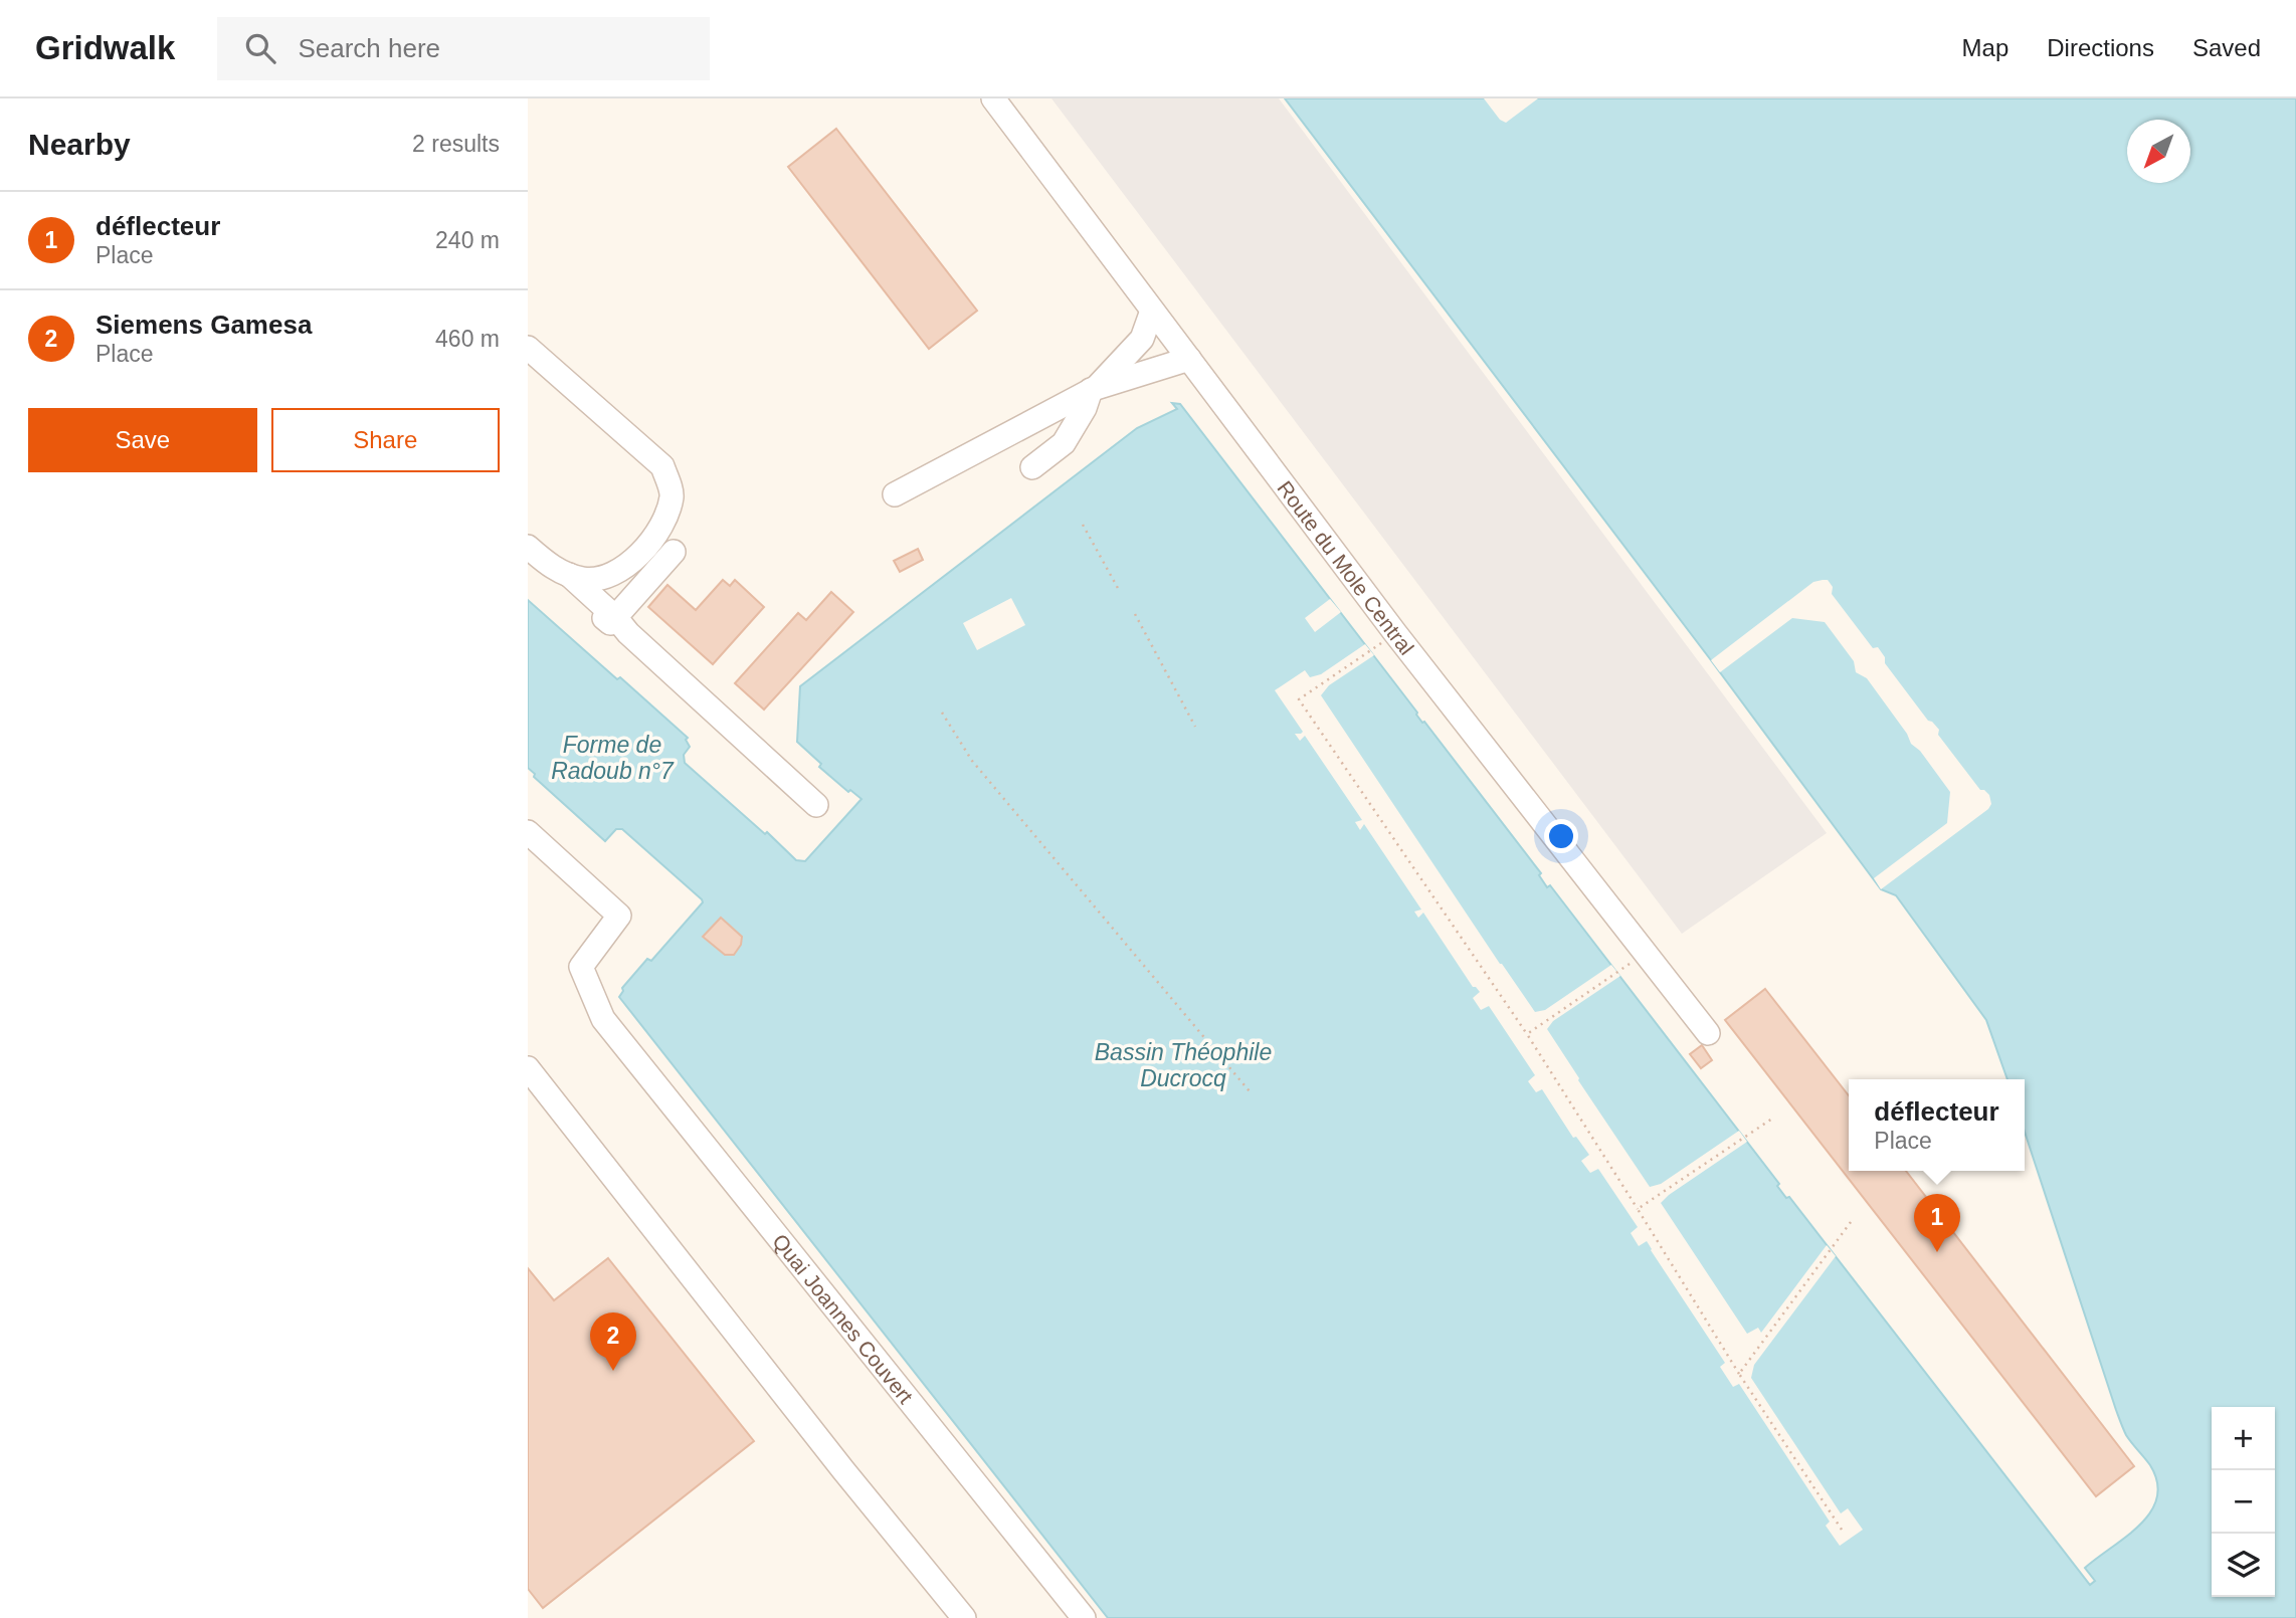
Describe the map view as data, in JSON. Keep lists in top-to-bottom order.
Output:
{
  "streets": {
    "lane": ["Route du Mole Central", "Quai Joannes Couvert"]
  },
  "water": ["Forme de Radoub n°7", "Bassin Théophile Ducrocq"],
  "north": "bottom left",
  "page": {
    "header": "Gridwalk",
    "search": "Search here",
    "nav": ["Map", "Directions", "Saved"],
    "heading": ["Nearby", "2 results"],
    "list": [
      {
        "mark": "1",
        "name": "déflecteur",
        "note": "Place",
        "value": "240 m"
      },
      {
        "mark": "2",
        "name": "Siemens Gamesa",
        "note": "Place",
        "value": "460 m"
      }
    ],
    "buttons": ["Save", "Share"],
    "popup": ["déflecteur", "Place"],
    "pins": ["1", "2"],
    "map_buttons": ["+", "−"]
  }
}
